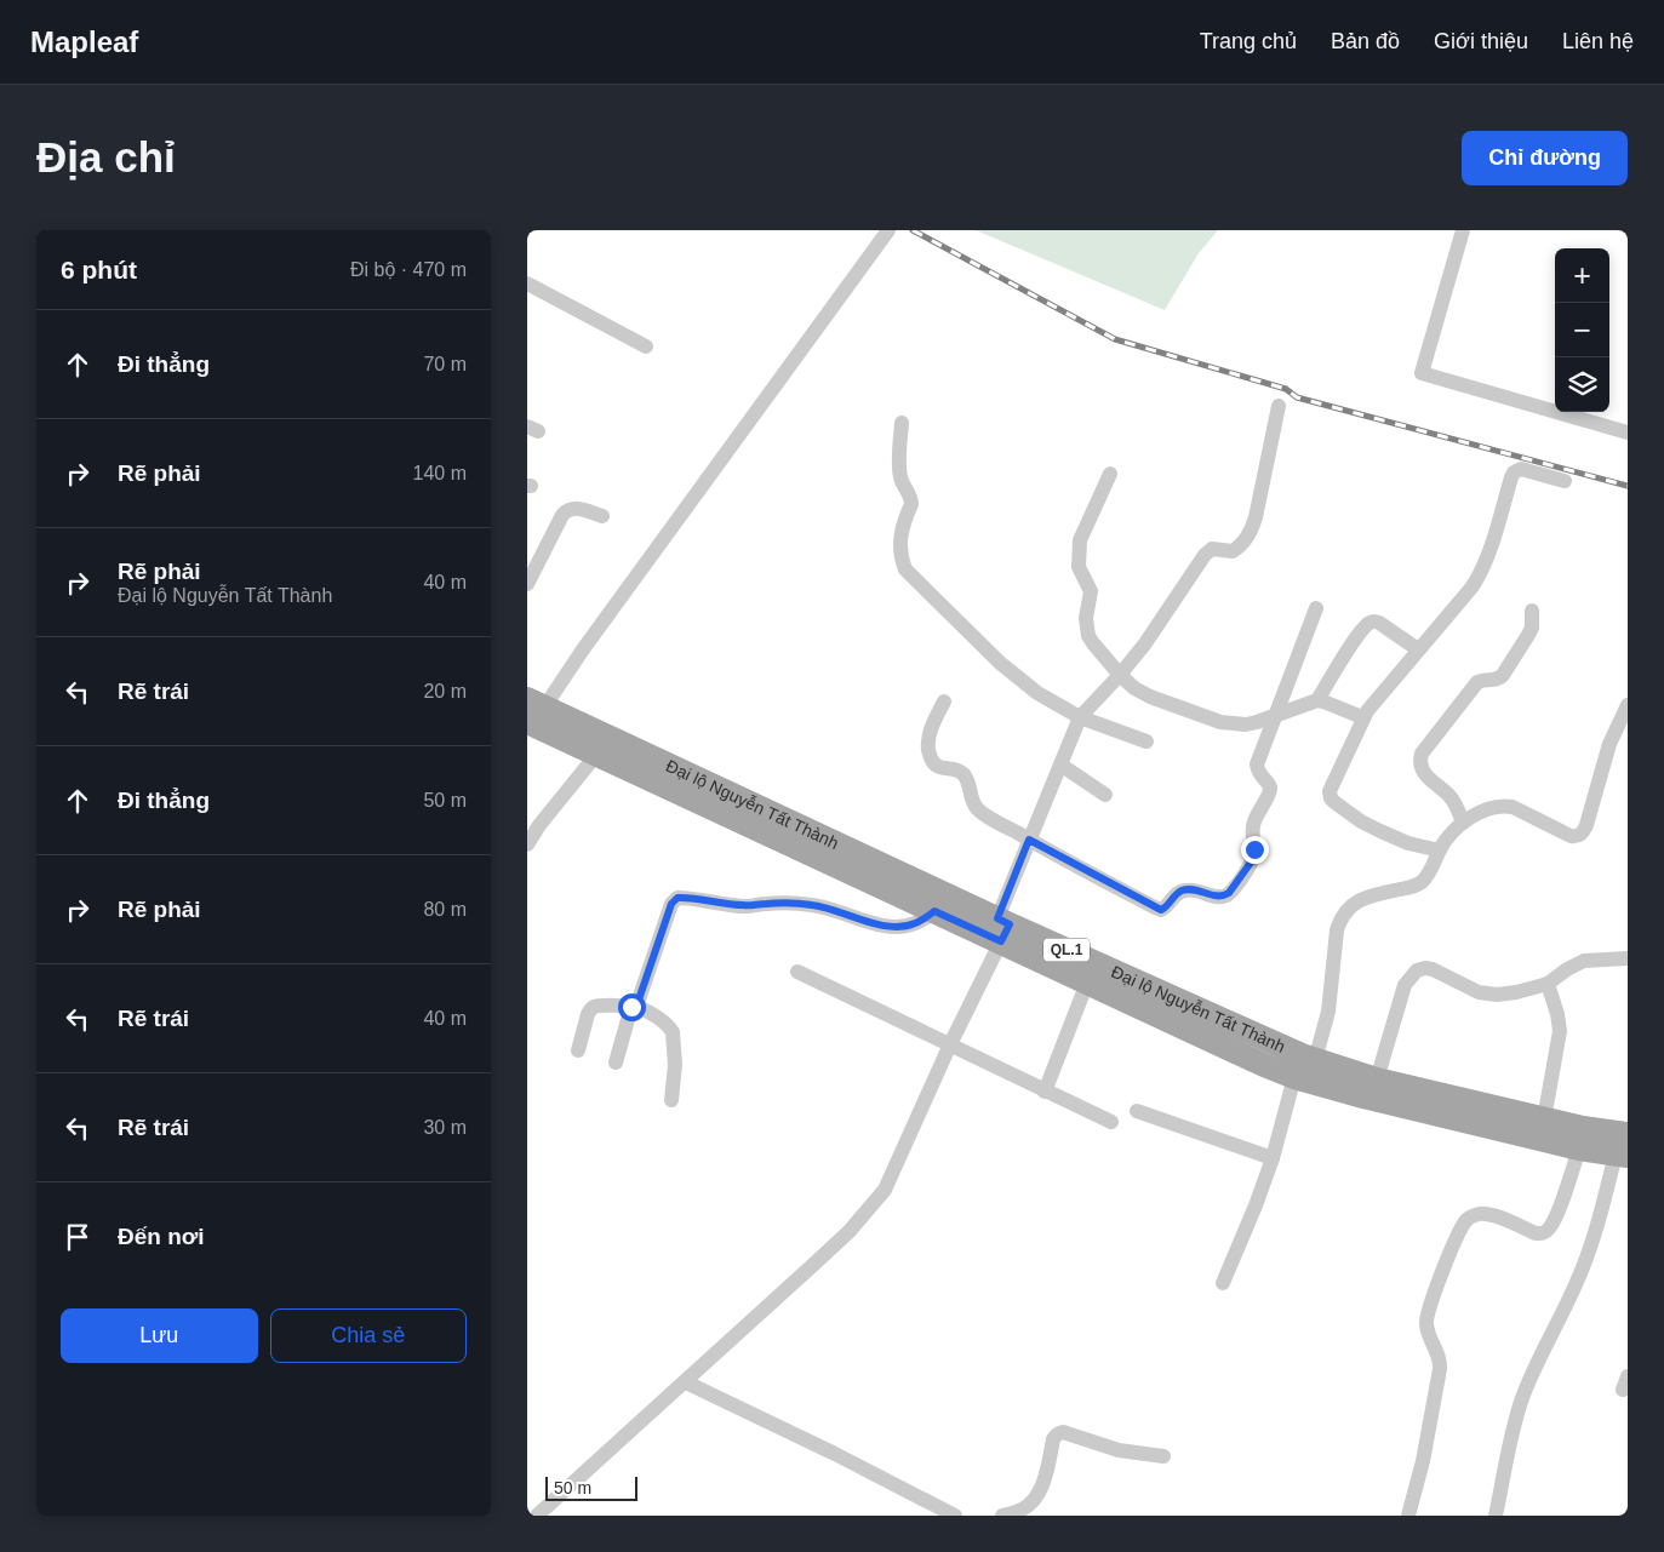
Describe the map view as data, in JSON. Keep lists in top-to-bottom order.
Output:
{
  "streets": {
    "main road": ["Đại lộ Nguyễn Tất Thành", "QL.1"]
  },
  "scale_bar": "50 m",
  "page": {
    "header": "Mapleaf",
    "nav": [
      "Trang chủ",
      "Bản đồ",
      "Giới thiệu",
      "Liên hệ"
    ],
    "buttons": [
      "Chỉ đường",
      ["Lưu", "Chia sẻ"]
    ],
    "title": "Địa chỉ",
    "heading": ["6 phút", "Đi bộ · 470 m"],
    "map_buttons": ["+", "−"],
    "list": [
      ["Đi thẳng", "70 m"],
      ["Rẽ phải", "140 m"],
      ["Rẽ phải", "Đại lộ Nguyễn Tất Thành", "40 m"],
      ["Rẽ trái", "20 m"],
      ["Đi thẳng", "50 m"],
      ["Rẽ phải", "80 m"],
      ["Rẽ trái", "40 m"],
      ["Rẽ trái", "30 m"],
      "Đến nơi"
    ],
    "scale": "50 m"
  }
}
